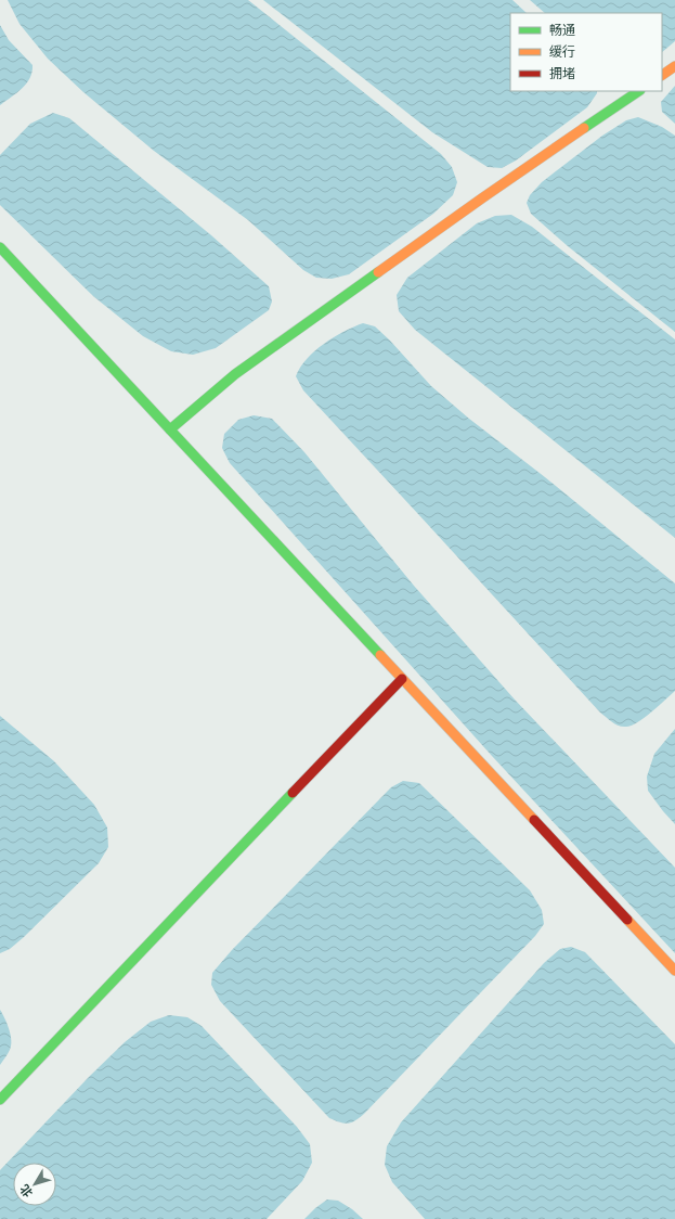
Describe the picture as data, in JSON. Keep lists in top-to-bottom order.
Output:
{
  "legend": ["畅通", "缓行", "拥堵"],
  "north": "bottom left"
}
